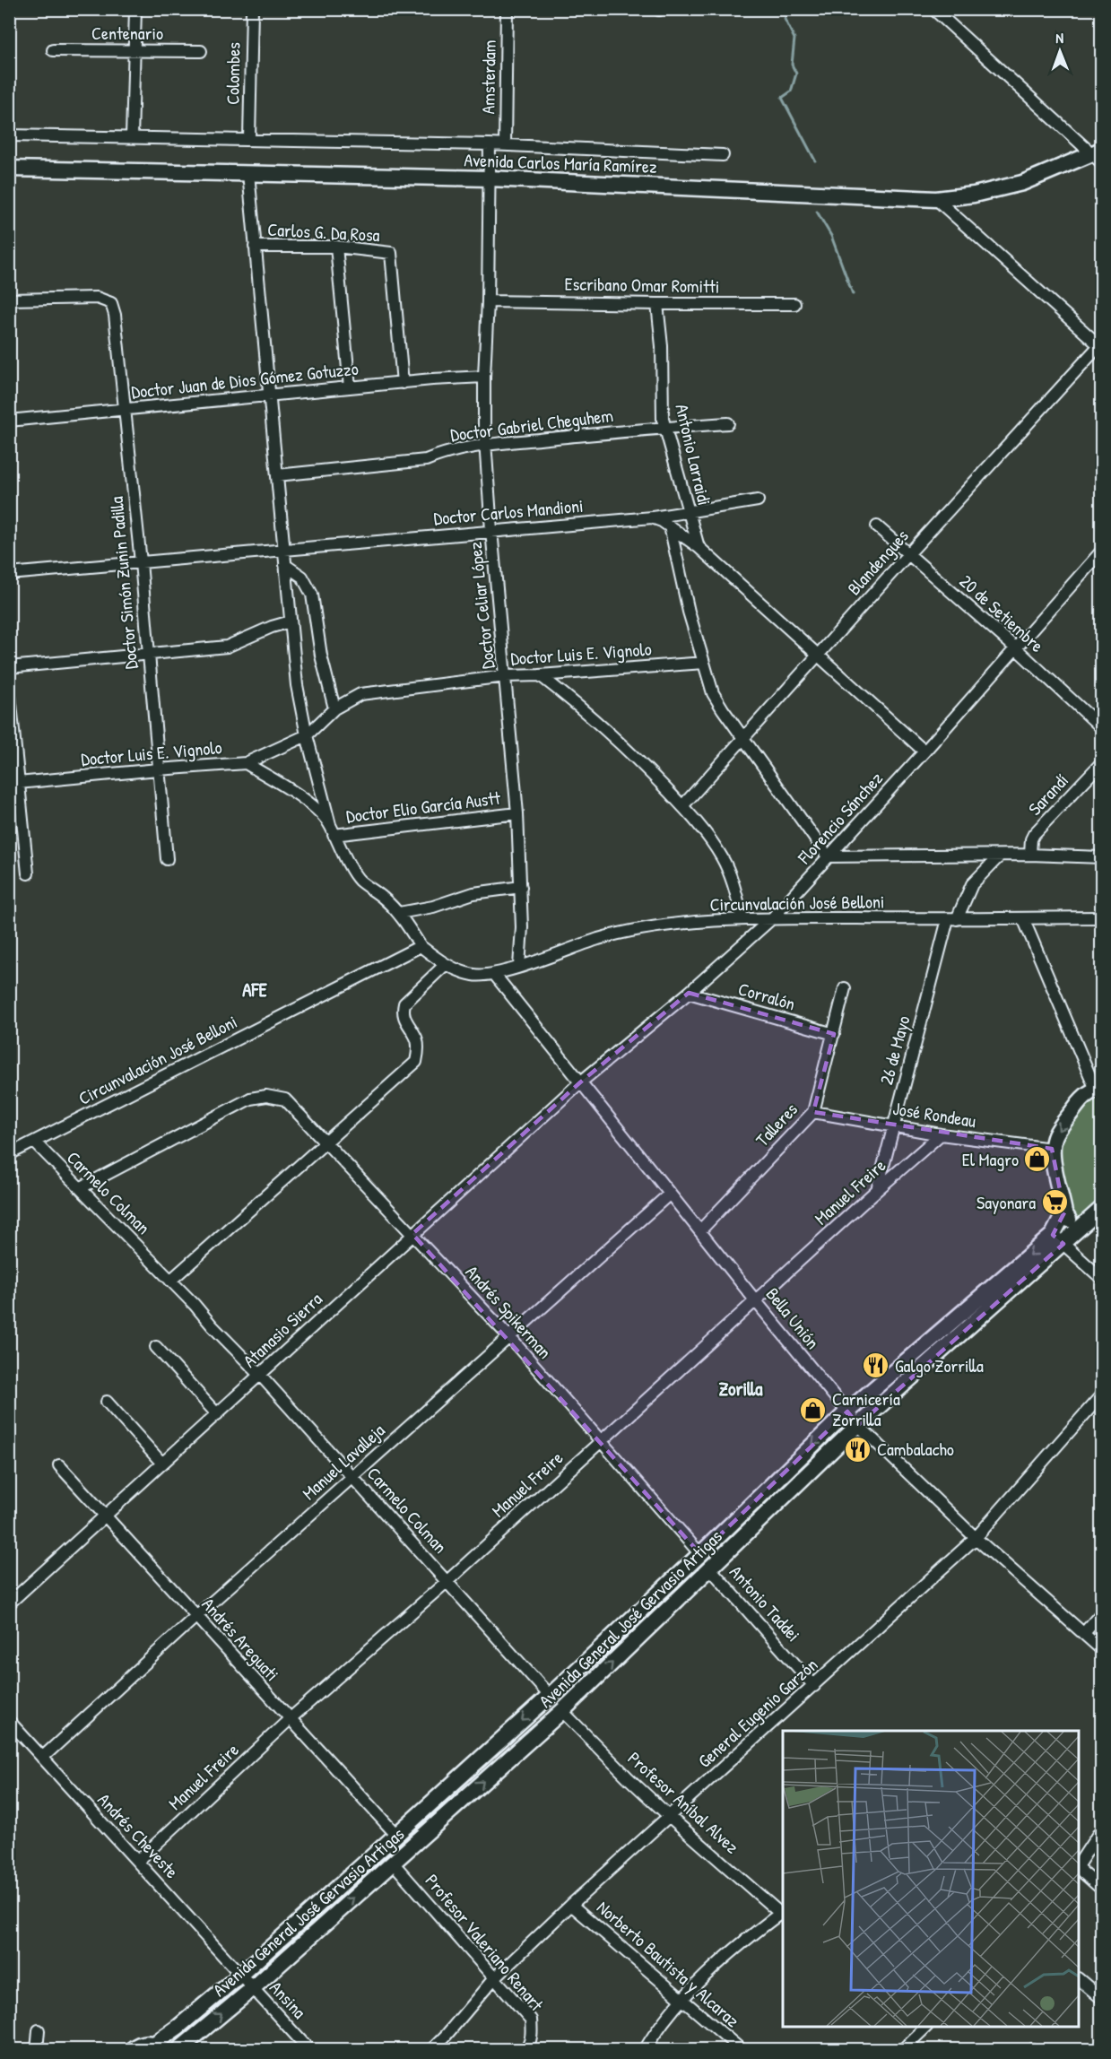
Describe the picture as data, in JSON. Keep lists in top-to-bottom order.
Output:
{
  "streets": {
    "main road": ["Avenida Carlos María Ramírez", "Avenida General José Gervasio Artigas"],
    "street": [
      "Centenario",
      "Colombes",
      "Amsterdam",
      "Carlos G. Da Rosa",
      "Escribano Omar Romitti",
      "Doctor Juan de Dios Gómez Gotuzzo",
      "Doctor Gabriel Cheguhem",
      "Antonio Larraidi",
      "Doctor Carlos Mandioni",
      "Blandengues",
      "Doctor Simón Zunin Padilla",
      "Doctor Celiar López",
      "20 de Setiembre",
      "Doctor Luis E. Vignolo",
      "Sarandí",
      "Doctor Elio García Austt",
      "Florencio Sánchez",
      "Circunvalación José Belloni",
      "Corralón",
      "26 de Mayo",
      "José Rondeau",
      "Talleres",
      "Manuel Freire",
      "Carmelo Colman",
      "Andrés Spikerman",
      "Bella Unión",
      "Atanasio Sierra",
      "Manuel Lavalleja",
      "Antonio Taddei",
      "Andrés Areguati",
      "General Eugenio Garzón",
      "Profesor Aníbal Alvez",
      "Andrés Cheveste",
      "Profesor Valeriano Renart",
      "Norberto Bautista y Alcaraz",
      "Ansina"
    ]
  },
  "crossings": [
    ["Colombes", "Avenida Carlos María Ramírez"],
    ["Amsterdam", "Avenida Carlos María Ramírez"],
    ["Avenida Carlos María Ramírez", "Doctor Celiar López"],
    ["Carlos G. Da Rosa", "Doctor Juan de Dios Gómez Gotuzzo"],
    ["Escribano Omar Romitti", "Antonio Larraidi"],
    ["Escribano Omar Romitti", "Doctor Celiar López"],
    ["Doctor Juan de Dios Gómez Gotuzzo", "Doctor Simón Zunin Padilla"],
    ["Doctor Juan de Dios Gómez Gotuzzo", "Doctor Celiar López"],
    ["Doctor Gabriel Cheguhem", "Antonio Larraidi"],
    ["Doctor Gabriel Cheguhem", "Doctor Celiar López"],
    ["Antonio Larraidi", "Doctor Carlos Mandioni"],
    ["Doctor Carlos Mandioni", "Doctor Simón Zunin Padilla"],
    ["Doctor Carlos Mandioni", "Doctor Celiar López"],
    ["Blandengues", "20 de Setiembre"],
    ["Doctor Simón Zunin Padilla", "Doctor Luis E. Vignolo"],
    ["Doctor Celiar López", "Doctor Luis E. Vignolo"],
    ["Doctor Celiar López", "Doctor Elio García Austt"],
    ["Doctor Celiar López", "Circunvalación José Belloni"],
    ["20 de Setiembre", "Florencio Sánchez"],
    ["Florencio Sánchez", "Circunvalación José Belloni"],
    ["Florencio Sánchez", "Corralón"],
    ["Florencio Sánchez", "Bella Unión"],
    ["Florencio Sánchez", "Atanasio Sierra"],
    ["Circunvalación José Belloni", "26 de Mayo"],
    ["Circunvalación José Belloni", "Carmelo Colman"],
    ["Circunvalación José Belloni", "Bella Unión"],
    ["Corralón", "Talleres"],
    ["26 de Mayo", "José Rondeau"],
    ["26 de Mayo", "Manuel Freire"],
    ["José Rondeau", "Talleres"],
    ["José Rondeau", "Manuel Freire"],
    ["Talleres", "Bella Unión"],
    ["Manuel Freire", "Carmelo Colman"],
    ["Manuel Freire", "Andrés Spikerman"],
    ["Manuel Freire", "Bella Unión"],
    ["Manuel Freire", "Andrés Areguati"],
    ["Manuel Freire", "Andrés Cheveste"],
    ["Carmelo Colman", "Andrés Spikerman"],
    ["Carmelo Colman", "Atanasio Sierra"],
    ["Carmelo Colman", "Manuel Lavalleja"],
    ["Carmelo Colman", "Avenida General José Gervasio Artigas"],
    ["Andrés Spikerman", "Atanasio Sierra"],
    ["Andrés Spikerman", "Manuel Lavalleja"],
    ["Andrés Spikerman", "Avenida General José Gervasio Artigas"],
    ["Bella Unión", "Atanasio Sierra"],
    ["Bella Unión", "Manuel Lavalleja"],
    ["Bella Unión", "Avenida General José Gervasio Artigas"],
    ["Bella Unión", "General Eugenio Garzón"],
    ["Atanasio Sierra", "Andrés Areguati"],
    ["Manuel Lavalleja", "Andrés Areguati"],
    ["Manuel Lavalleja", "Andrés Cheveste"],
    ["Antonio Taddei", "Avenida General José Gervasio Artigas"],
    ["Antonio Taddei", "General Eugenio Garzón"],
    ["Avenida General José Gervasio Artigas", "Andrés Areguati"],
    ["Avenida General José Gervasio Artigas", "Profesor Aníbal Alvez"],
    ["Avenida General José Gervasio Artigas", "Andrés Cheveste"],
    ["Avenida General José Gervasio Artigas", "Profesor Valeriano Renart"],
    ["Avenida General José Gervasio Artigas", "Ansina"],
    ["General Eugenio Garzón", "Profesor Aníbal Alvez"],
    ["General Eugenio Garzón", "Profesor Valeriano Renart"],
    ["General Eugenio Garzón", "Norberto Bautista y Alcaraz"],
    ["Andrés Cheveste", "Ansina"]
  ],
  "districts": ["AFE", "Zorilla"],
  "places": {
    "shop": ["El Magro", "Carnicería Zorrilla"],
    "supermarket": ["Sayonara"],
    "restaurant": ["Galgo Zorrilla", "Cambalacho"]
  },
  "north": "top"
}
